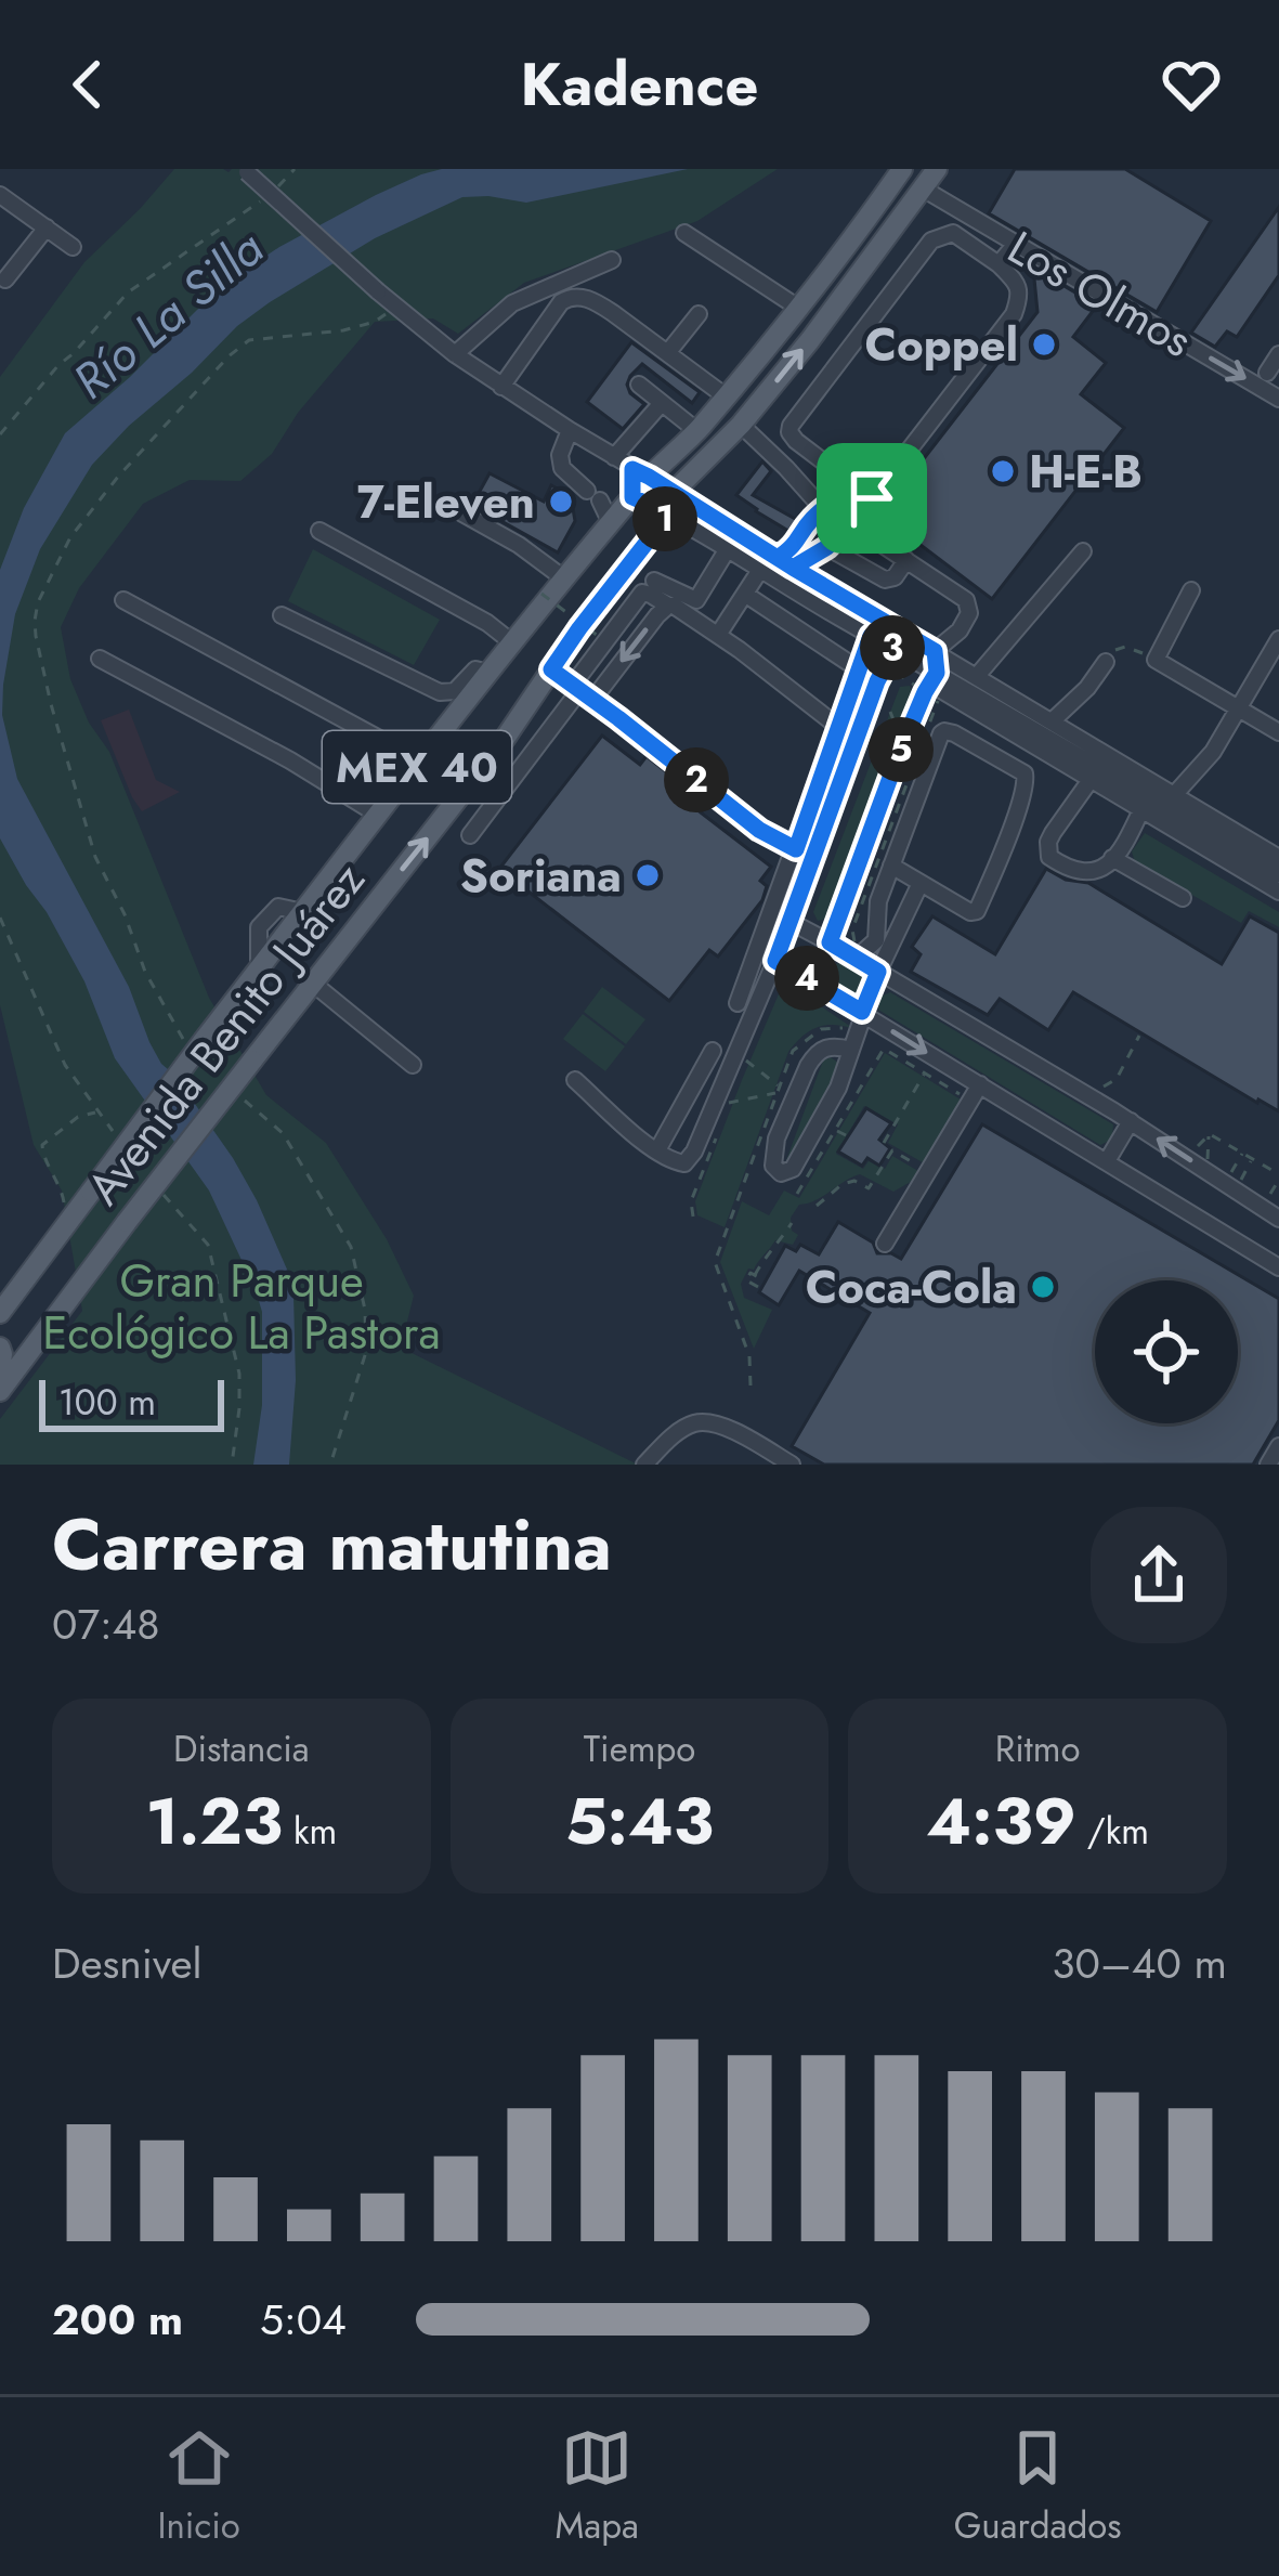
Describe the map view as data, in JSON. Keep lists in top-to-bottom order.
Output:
{
  "streets": {
    "main road": ["MEX 40", "Avenida Benito Juárez"],
    "street": ["Los Olmos"]
  },
  "one_way": ["Los Olmos"],
  "water": ["Río La Silla"],
  "parks": ["Gran Parque Ecológico La Pastora"],
  "places": [
    "Coppel",
    "H-E-B",
    "7-Eleven",
    "Soriana",
    "Coca-Cola"
  ],
  "scale_bar": "100 m",
  "page": {
    "header": "Kadence",
    "pins": [
      "1",
      "3",
      "5",
      "2",
      "4"
    ],
    "scale": "100 m",
    "heading": ["Carrera matutina", "07:48"],
    "stats": [
      ["Distancia", "1.23 km"],
      ["Tiempo", "5:43"],
      ["Ritmo", "4:39 /km"]
    ],
    "chart": ["Desnivel", "30–40 m"],
    "list": [
      {
        "name": "200 m",
        "note": "5:04"
      }
    ],
    "tabs": ["Inicio", "Mapa", "Guardados"]
  }
}
